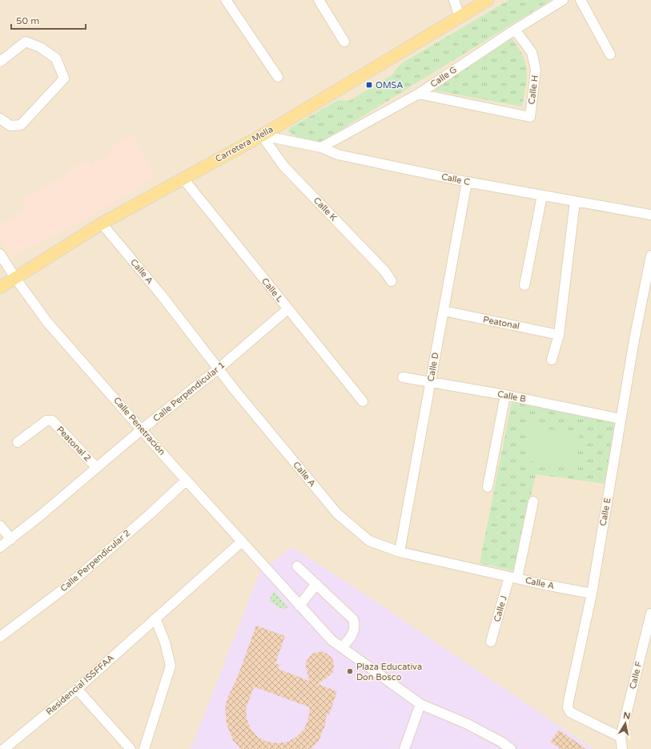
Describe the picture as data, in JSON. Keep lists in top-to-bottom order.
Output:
{
  "streets": {
    "main road": ["Carretera Mella"],
    "street": [
      "Calle G",
      "Calle H",
      "Calle C",
      "Calle K",
      "Calle A",
      "Calle L",
      "Peatonal",
      "Calle D",
      "Calle Perpendicular 1",
      "Calle B",
      "Calle Penetración",
      "Peatonal 2",
      "Calle E",
      "Calle Perpendicular 2",
      "Calle J",
      "Calle F",
      "Residencial ISSFFAA"
    ]
  },
  "crossings": [
    ["Calle G", "Calle H"],
    ["Calle G", "Calle C"],
    ["Carretera Mella", "Calle C"],
    ["Carretera Mella", "Calle K"],
    ["Carretera Mella", "Calle A"],
    ["Carretera Mella", "Calle L"],
    ["Carretera Mella", "Calle Penetración"],
    ["Calle C", "Calle K"],
    ["Calle C", "Calle D"],
    ["Calle A", "Calle D"],
    ["Calle A", "Calle Perpendicular 1"],
    ["Calle A", "Calle E"],
    ["Calle A", "Calle J"],
    ["Calle L", "Calle Perpendicular 1"],
    ["Peatonal", "Calle D"],
    ["Calle D", "Calle B"],
    ["Calle Perpendicular 1", "Calle Penetración"],
    ["Calle Perpendicular 1", "Peatonal 2"],
    ["Calle B", "Calle E"],
    ["Calle Penetración", "Calle Perpendicular 2"],
    ["Calle Penetración", "Residencial ISSFFAA"],
    ["Calle E", "Calle F"]
  ],
  "places": {
    "transit": ["OMSA"],
    "other": ["Plaza Educativa Don Bosco"]
  },
  "scale_bar": "50 m",
  "north": "top"
}
